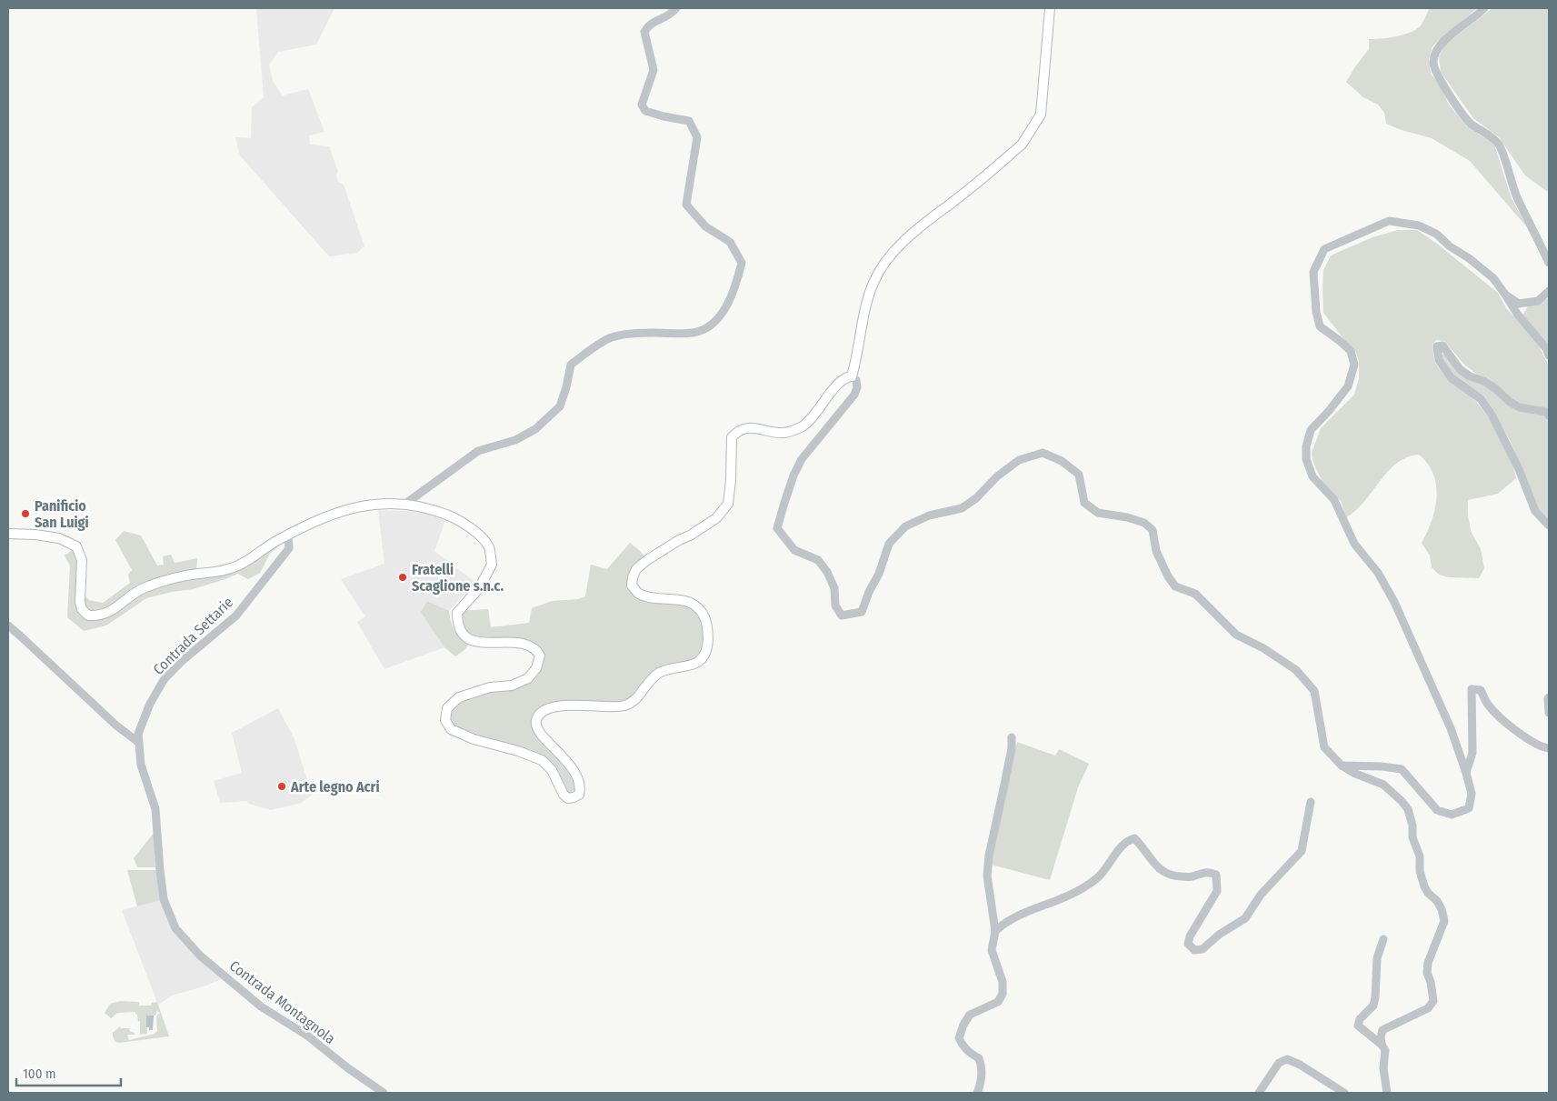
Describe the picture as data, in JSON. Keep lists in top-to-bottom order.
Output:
{
  "streets": {
    "street": ["Contrada Settarie", "Contrada Montagnola"]
  },
  "crossings": [
    ["Contrada Settarie", "Contrada Montagnola"]
  ],
  "places": ["Panificio San Luigi", "Fratelli Scaglione s.n.c.", "Arte legno Acri"],
  "scale_bar": "100 m"
}
